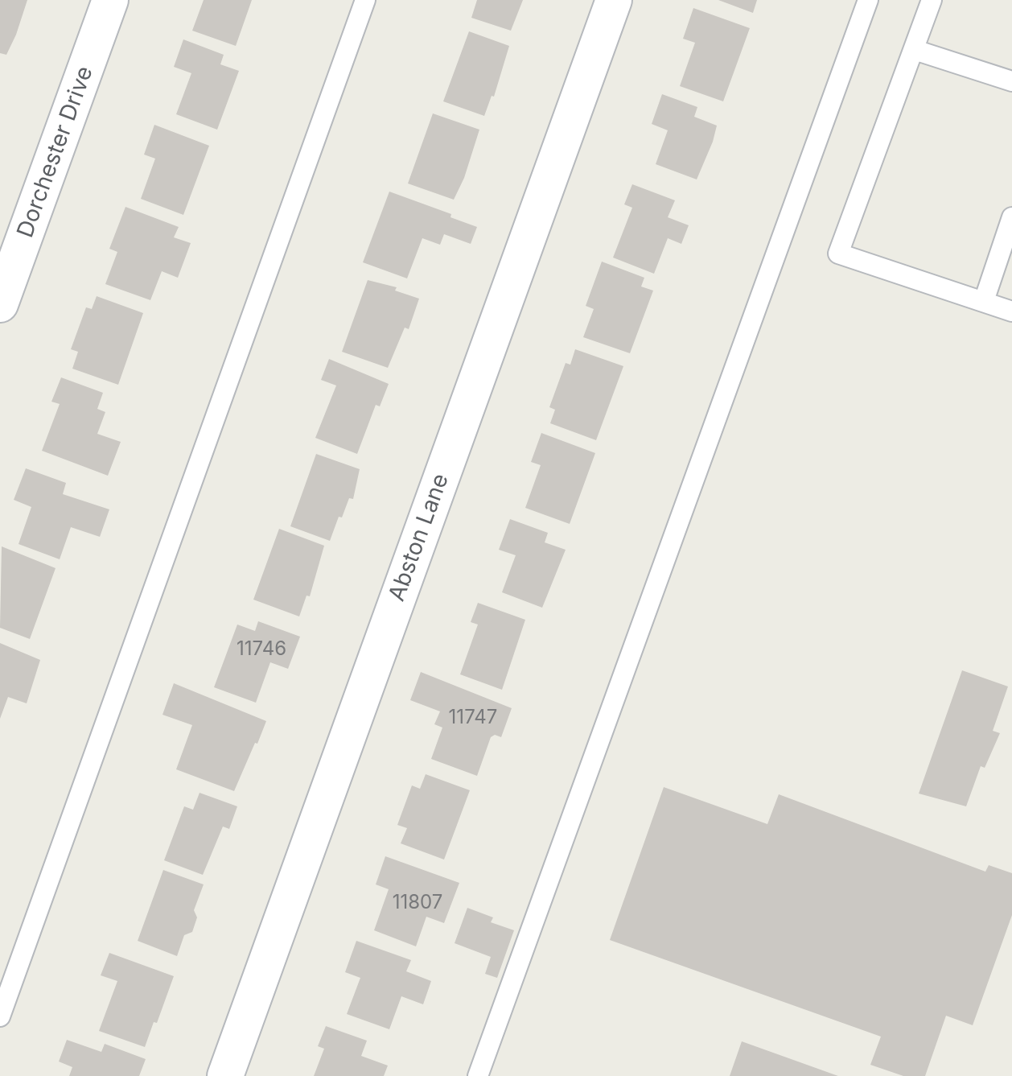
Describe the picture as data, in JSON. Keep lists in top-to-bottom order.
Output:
{
  "streets": {
    "street": ["Dorchester Drive", "Abston Lane"]
  },
  "house_numbers": ["11746", "11747", "11807"]
}
